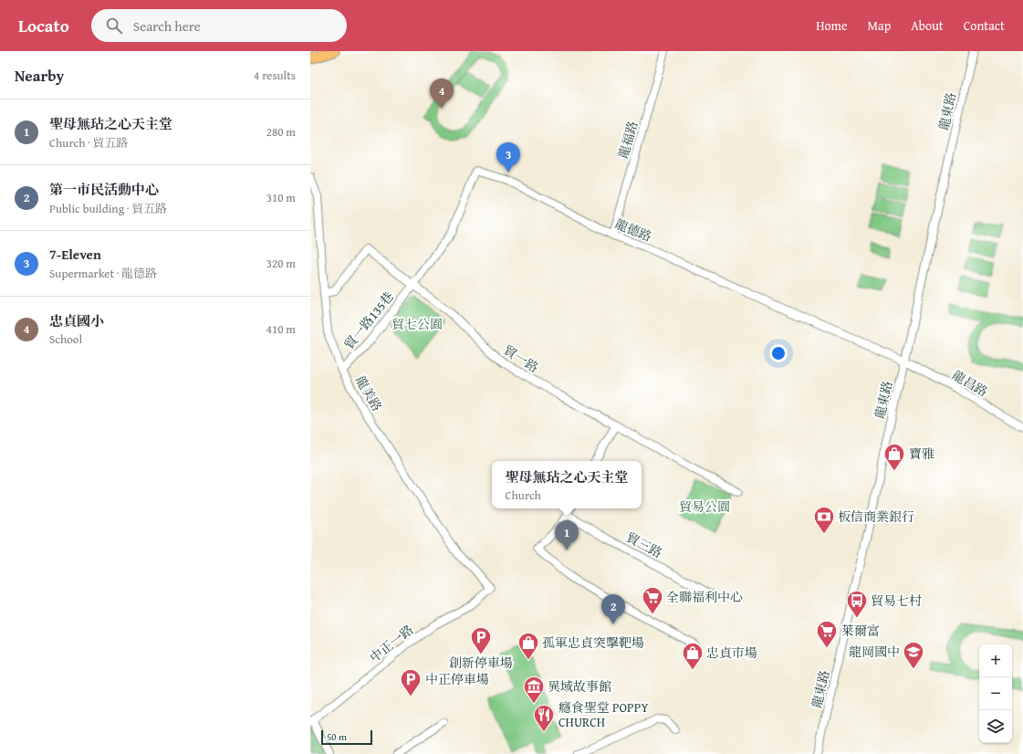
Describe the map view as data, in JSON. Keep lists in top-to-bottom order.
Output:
{
  "streets": {
    "street": [
      "龍東路",
      "龍福路",
      "龍德路",
      "貿一路135巷",
      "貿一路",
      "龍昌路",
      "龍美路",
      "貿三路",
      "中正一路"
    ]
  },
  "crossings": [
    ["龍東路", "龍德路"],
    ["龍東路", "龍昌路"],
    ["龍福路", "龍德路"],
    ["龍德路", "貿一路135巷"],
    ["龍德路", "貿一路"],
    ["龍德路", "龍昌路"],
    ["貿一路135巷", "貿一路"],
    ["貿一路135巷", "龍美路"],
    ["貿一路", "龍美路"],
    ["龍美路", "中正一路"]
  ],
  "parks": ["貿七公園", "貿易公園"],
  "places": {
    "shop": ["寶雅", "孤軍忠貞突擊靶場", "忠貞市場"],
    "bank": ["板信商業銀行"],
    "supermarket": ["全聯福利中心", "萊爾富"],
    "bus stop": ["貿易七村"],
    "parking": ["創新停車場", "中正停車場"],
    "school or university": ["龍岡國中"],
    "museum": ["異域故事館"],
    "restaurant": ["癮食聖堂 POPPY CHURCH"]
  },
  "scale_bar": "50 m",
  "page": {
    "header": "Locato",
    "search": "Search here",
    "nav": [
      "Home",
      "Map",
      "About",
      "Contact"
    ],
    "heading": ["Nearby", "4 results"],
    "pins": [
      "4",
      "3",
      "1",
      "2"
    ],
    "list": [
      {
        "mark": "1",
        "name": "聖母無玷之心天主堂",
        "note": "Church · 貿五路",
        "value": "280 m"
      },
      {
        "mark": "2",
        "name": "第一市民活動中心",
        "note": "Public building · 貿五路",
        "value": "310 m"
      },
      {
        "mark": "3",
        "name": "7-Eleven",
        "note": "Supermarket · 龍德路",
        "value": "320 m"
      },
      {
        "mark": "4",
        "name": "忠貞國小",
        "note": "School",
        "value": "410 m"
      }
    ],
    "popup": ["聖母無玷之心天主堂", "Church"],
    "map_buttons": ["+", "−"],
    "scale": "50 m"
  }
}
